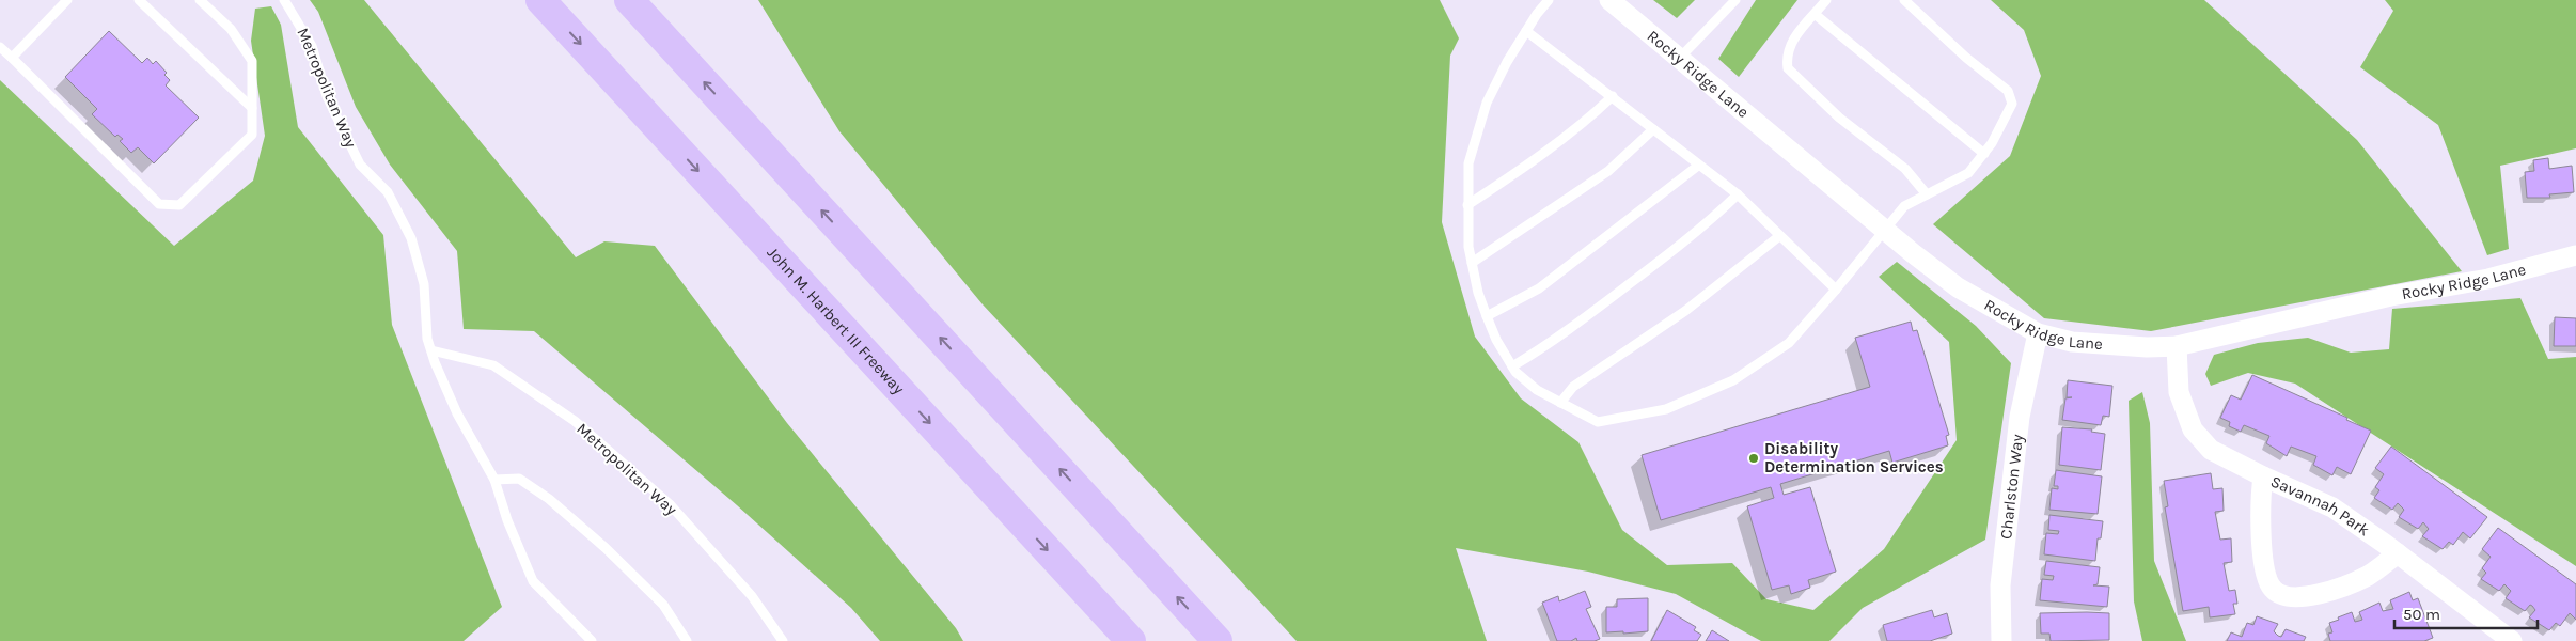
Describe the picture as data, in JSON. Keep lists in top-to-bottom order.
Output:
{
  "streets": {
    "highway": ["John M. Harbert III Freeway"],
    "street": ["Rocky Ridge Lane", "Charlston Way", "Savannah Park"],
    "lane": ["Metropolitan Way"]
  },
  "crossings": [
    ["Rocky Ridge Lane", "Charlston Way"],
    ["Rocky Ridge Lane", "Savannah Park"]
  ],
  "places": ["Disability Determination Services"],
  "scale_bar": "50 m"
}
